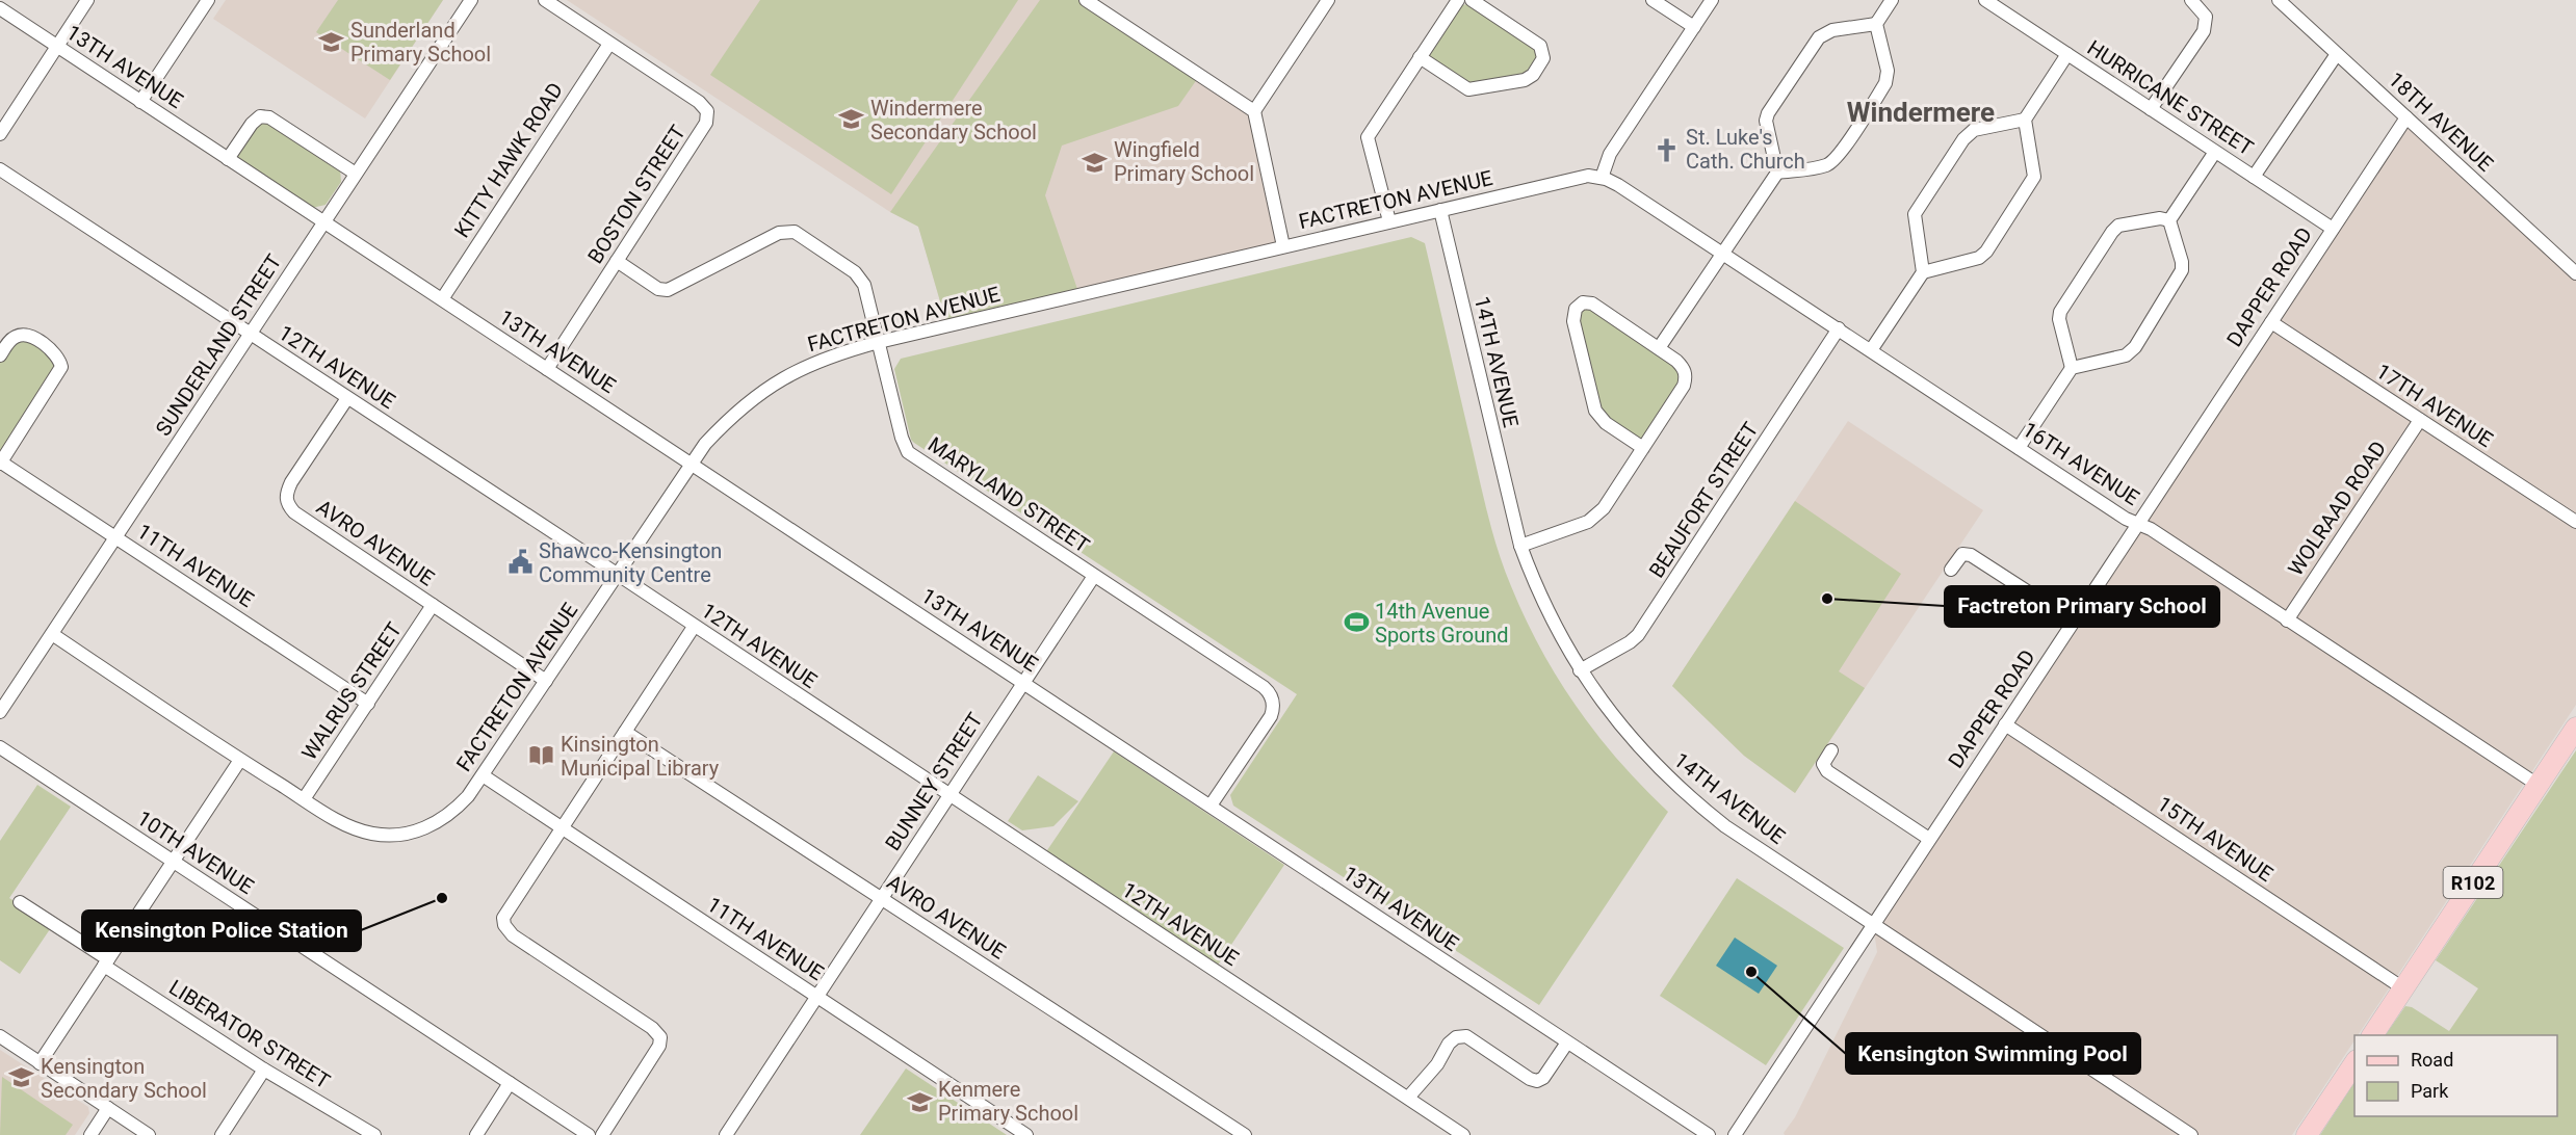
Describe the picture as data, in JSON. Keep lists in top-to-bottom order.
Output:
{
  "streets": {
    "main road": ["R102"],
    "street": [
      "13TH AVENUE",
      "HURRICANE STREET",
      "18TH AVENUE",
      "KITTY HAWK ROAD",
      "BOSTON STREET",
      "FACTRETON AVENUE",
      "DAPPER ROAD",
      "SUNDERLAND STREET",
      "14TH AVENUE",
      "12TH AVENUE",
      "17TH AVENUE",
      "16TH AVENUE",
      "MARYLAND STREET",
      "BEAUFORT STREET",
      "WOLRAAD ROAD",
      "AVRO AVENUE",
      "11TH AVENUE",
      "WALRUS STREET",
      "BUNNEY STREET",
      "15TH AVENUE",
      "10TH AVENUE",
      "LIBERATOR STREET"
    ]
  },
  "crossings": [
    ["13TH AVENUE", "KITTY HAWK ROAD"],
    ["13TH AVENUE", "BOSTON STREET"],
    ["13TH AVENUE", "FACTRETON AVENUE"],
    ["13TH AVENUE", "SUNDERLAND STREET"],
    ["13TH AVENUE", "MARYLAND STREET"],
    ["13TH AVENUE", "BUNNEY STREET"],
    ["HURRICANE STREET", "DAPPER ROAD"],
    ["18TH AVENUE", "DAPPER ROAD"],
    ["KITTY HAWK ROAD", "BOSTON STREET"],
    ["BOSTON STREET", "MARYLAND STREET"],
    ["FACTRETON AVENUE", "SUNDERLAND STREET"],
    ["FACTRETON AVENUE", "14TH AVENUE"],
    ["FACTRETON AVENUE", "12TH AVENUE"],
    ["FACTRETON AVENUE", "16TH AVENUE"],
    ["FACTRETON AVENUE", "MARYLAND STREET"],
    ["FACTRETON AVENUE", "AVRO AVENUE"],
    ["FACTRETON AVENUE", "11TH AVENUE"],
    ["FACTRETON AVENUE", "WALRUS STREET"],
    ["DAPPER ROAD", "14TH AVENUE"],
    ["DAPPER ROAD", "17TH AVENUE"],
    ["DAPPER ROAD", "16TH AVENUE"],
    ["DAPPER ROAD", "15TH AVENUE"],
    ["SUNDERLAND STREET", "12TH AVENUE"],
    ["SUNDERLAND STREET", "11TH AVENUE"],
    ["14TH AVENUE", "BEAUFORT STREET"],
    ["12TH AVENUE", "AVRO AVENUE"],
    ["12TH AVENUE", "BUNNEY STREET"],
    ["17TH AVENUE", "WOLRAAD ROAD"],
    ["16TH AVENUE", "BEAUFORT STREET"],
    ["16TH AVENUE", "WOLRAAD ROAD"],
    ["16TH AVENUE", "R102"],
    ["MARYLAND STREET", "BUNNEY STREET"],
    ["AVRO AVENUE", "WALRUS STREET"],
    ["AVRO AVENUE", "BUNNEY STREET"],
    ["11TH AVENUE", "WALRUS STREET"],
    ["11TH AVENUE", "BUNNEY STREET"],
    ["15TH AVENUE", "R102"]
  ],
  "districts": ["Windermere"],
  "places": {
    "school or university": [
      "Sunderland Primary School",
      "Windermere Secondary School",
      "Wingfield Primary School",
      "Kensington Secondary School",
      "Kenmere Primary School"
    ],
    "church": ["St. Luke's Cath. Church"],
    "public building": ["Shawco-Kensington Community Centre"],
    "other": ["Factreton Primary School", "Kensington Police Station", "Kensington Swimming Pool"],
    "sports": ["14th Avenue Sports Ground"],
    "library": ["Kinsington Municipal Library"]
  },
  "legend": ["Road", "Park"]
}
